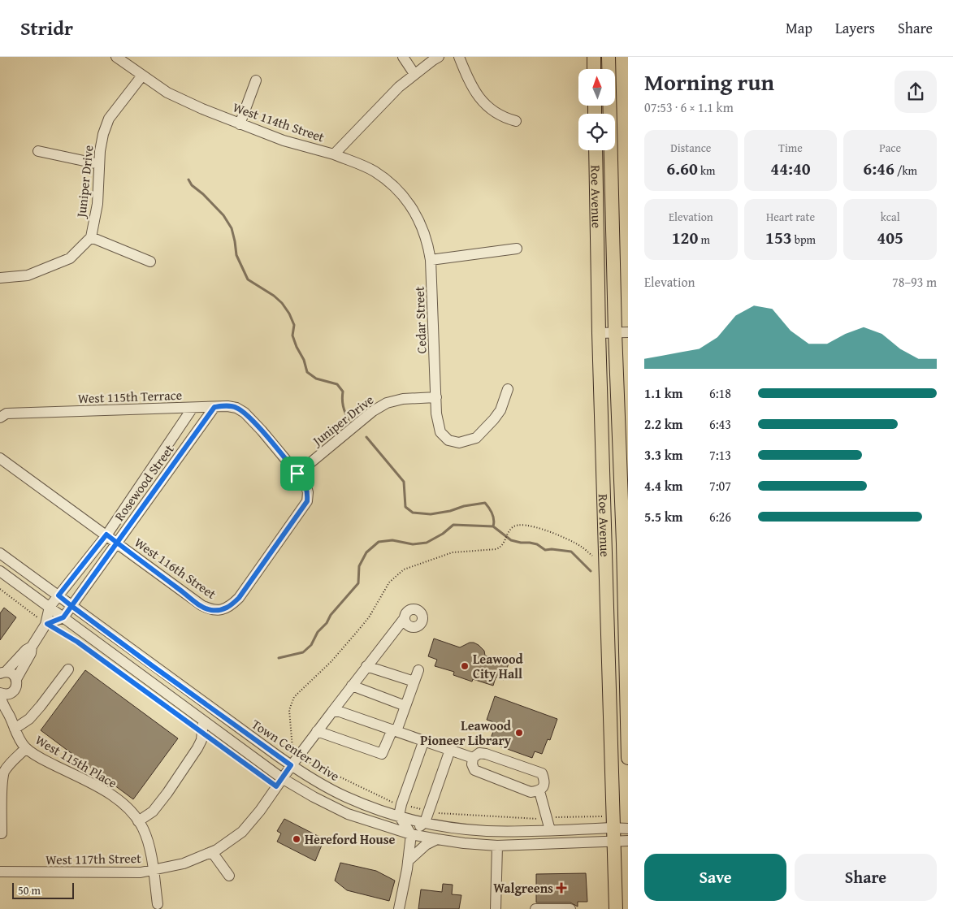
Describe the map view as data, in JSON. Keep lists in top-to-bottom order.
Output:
{
  "streets": {
    "main road": ["Roe Avenue"],
    "street": [
      "West 114th Street",
      "Juniper Drive",
      "Cedar Street",
      "West 115th Terrace",
      "Rosewood Street",
      "West 116th Street",
      "Town Center Drive",
      "West 115th Place",
      "West 117th Street"
    ]
  },
  "crossings": [
    ["West 114th Street", "Juniper Drive"],
    ["West 114th Street", "Cedar Street"],
    ["Juniper Drive", "Cedar Street"],
    ["Juniper Drive", "West 115th Terrace"],
    ["Juniper Drive", "West 116th Street"],
    ["Roe Avenue", "Town Center Drive"],
    ["West 115th Terrace", "Rosewood Street"],
    ["West 115th Terrace", "West 116th Street"],
    ["Rosewood Street", "West 116th Street"],
    ["Rosewood Street", "Town Center Drive"],
    ["Town Center Drive", "West 117th Street"],
    ["West 115th Place", "West 117th Street"]
  ],
  "places": {
    "other": ["Leawood City Hall", "Leawood Pioneer Library", "Hereford House"],
    "health": ["Walgreens"]
  },
  "scale_bar": "50 m",
  "north": "top",
  "page": {
    "header": "Stridr",
    "nav": ["Map", "Layers", "Share"],
    "heading": ["Morning run", "07:53 · 6 × 1.1 km"],
    "stats": [
      ["Distance", "6.60 km"],
      ["Time", "44:40"],
      ["Pace", "6:46 /km"],
      ["Elevation", "120 m"],
      ["Heart rate", "153 bpm"],
      ["kcal", "405"]
    ],
    "chart": ["Elevation", "78–93 m"],
    "list": [
      {
        "name": "1.1 km",
        "note": "6:18"
      },
      {
        "name": "2.2 km",
        "note": "6:43"
      },
      {
        "name": "3.3 km",
        "note": "7:13"
      },
      {
        "name": "4.4 km",
        "note": "7:07"
      },
      {
        "name": "5.5 km",
        "note": "6:26"
      }
    ],
    "buttons": ["Save", "Share"],
    "scale": "50 m"
  }
}
